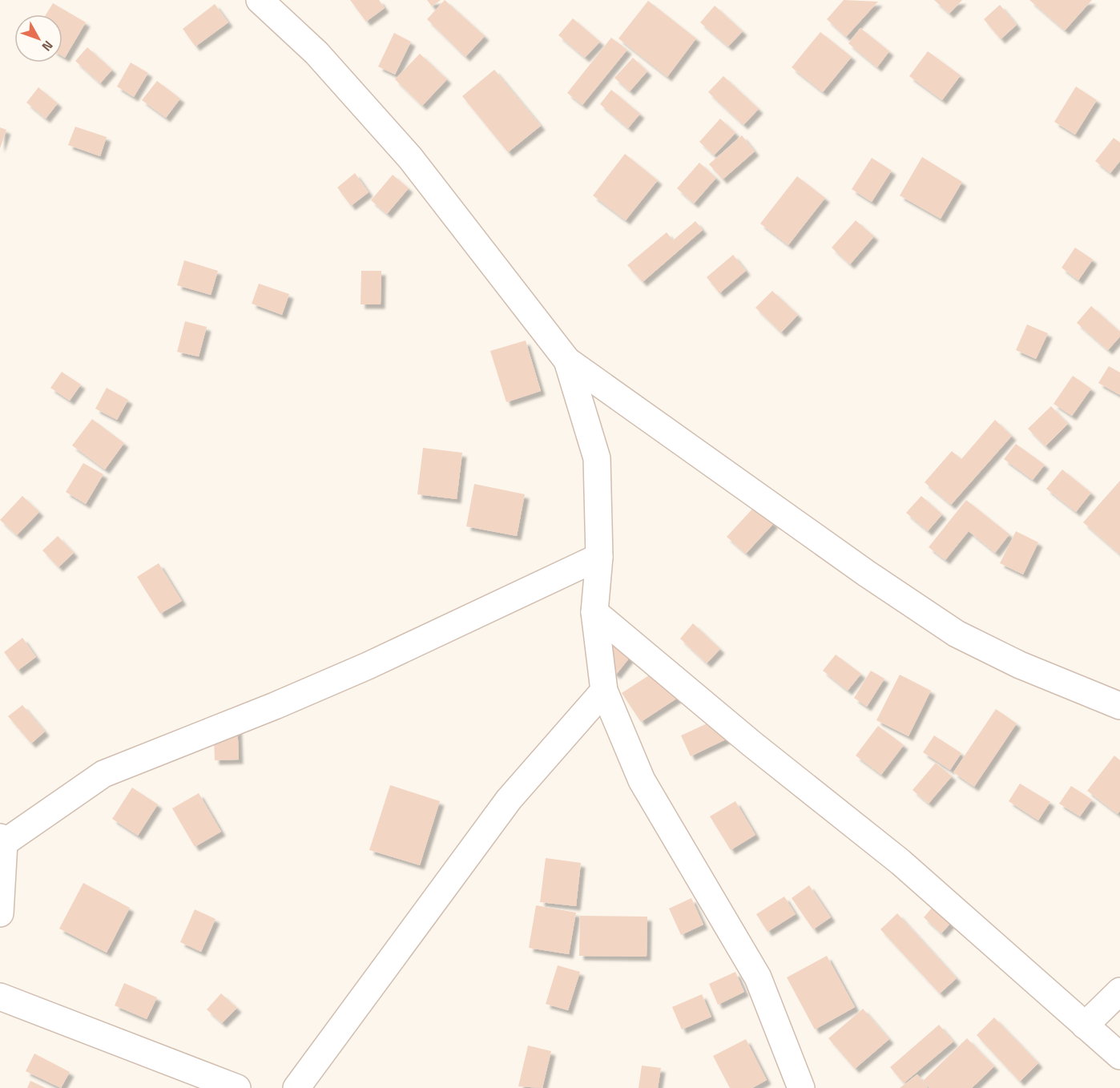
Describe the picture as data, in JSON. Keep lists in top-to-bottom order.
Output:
{
  "north": "bottom right"
}
